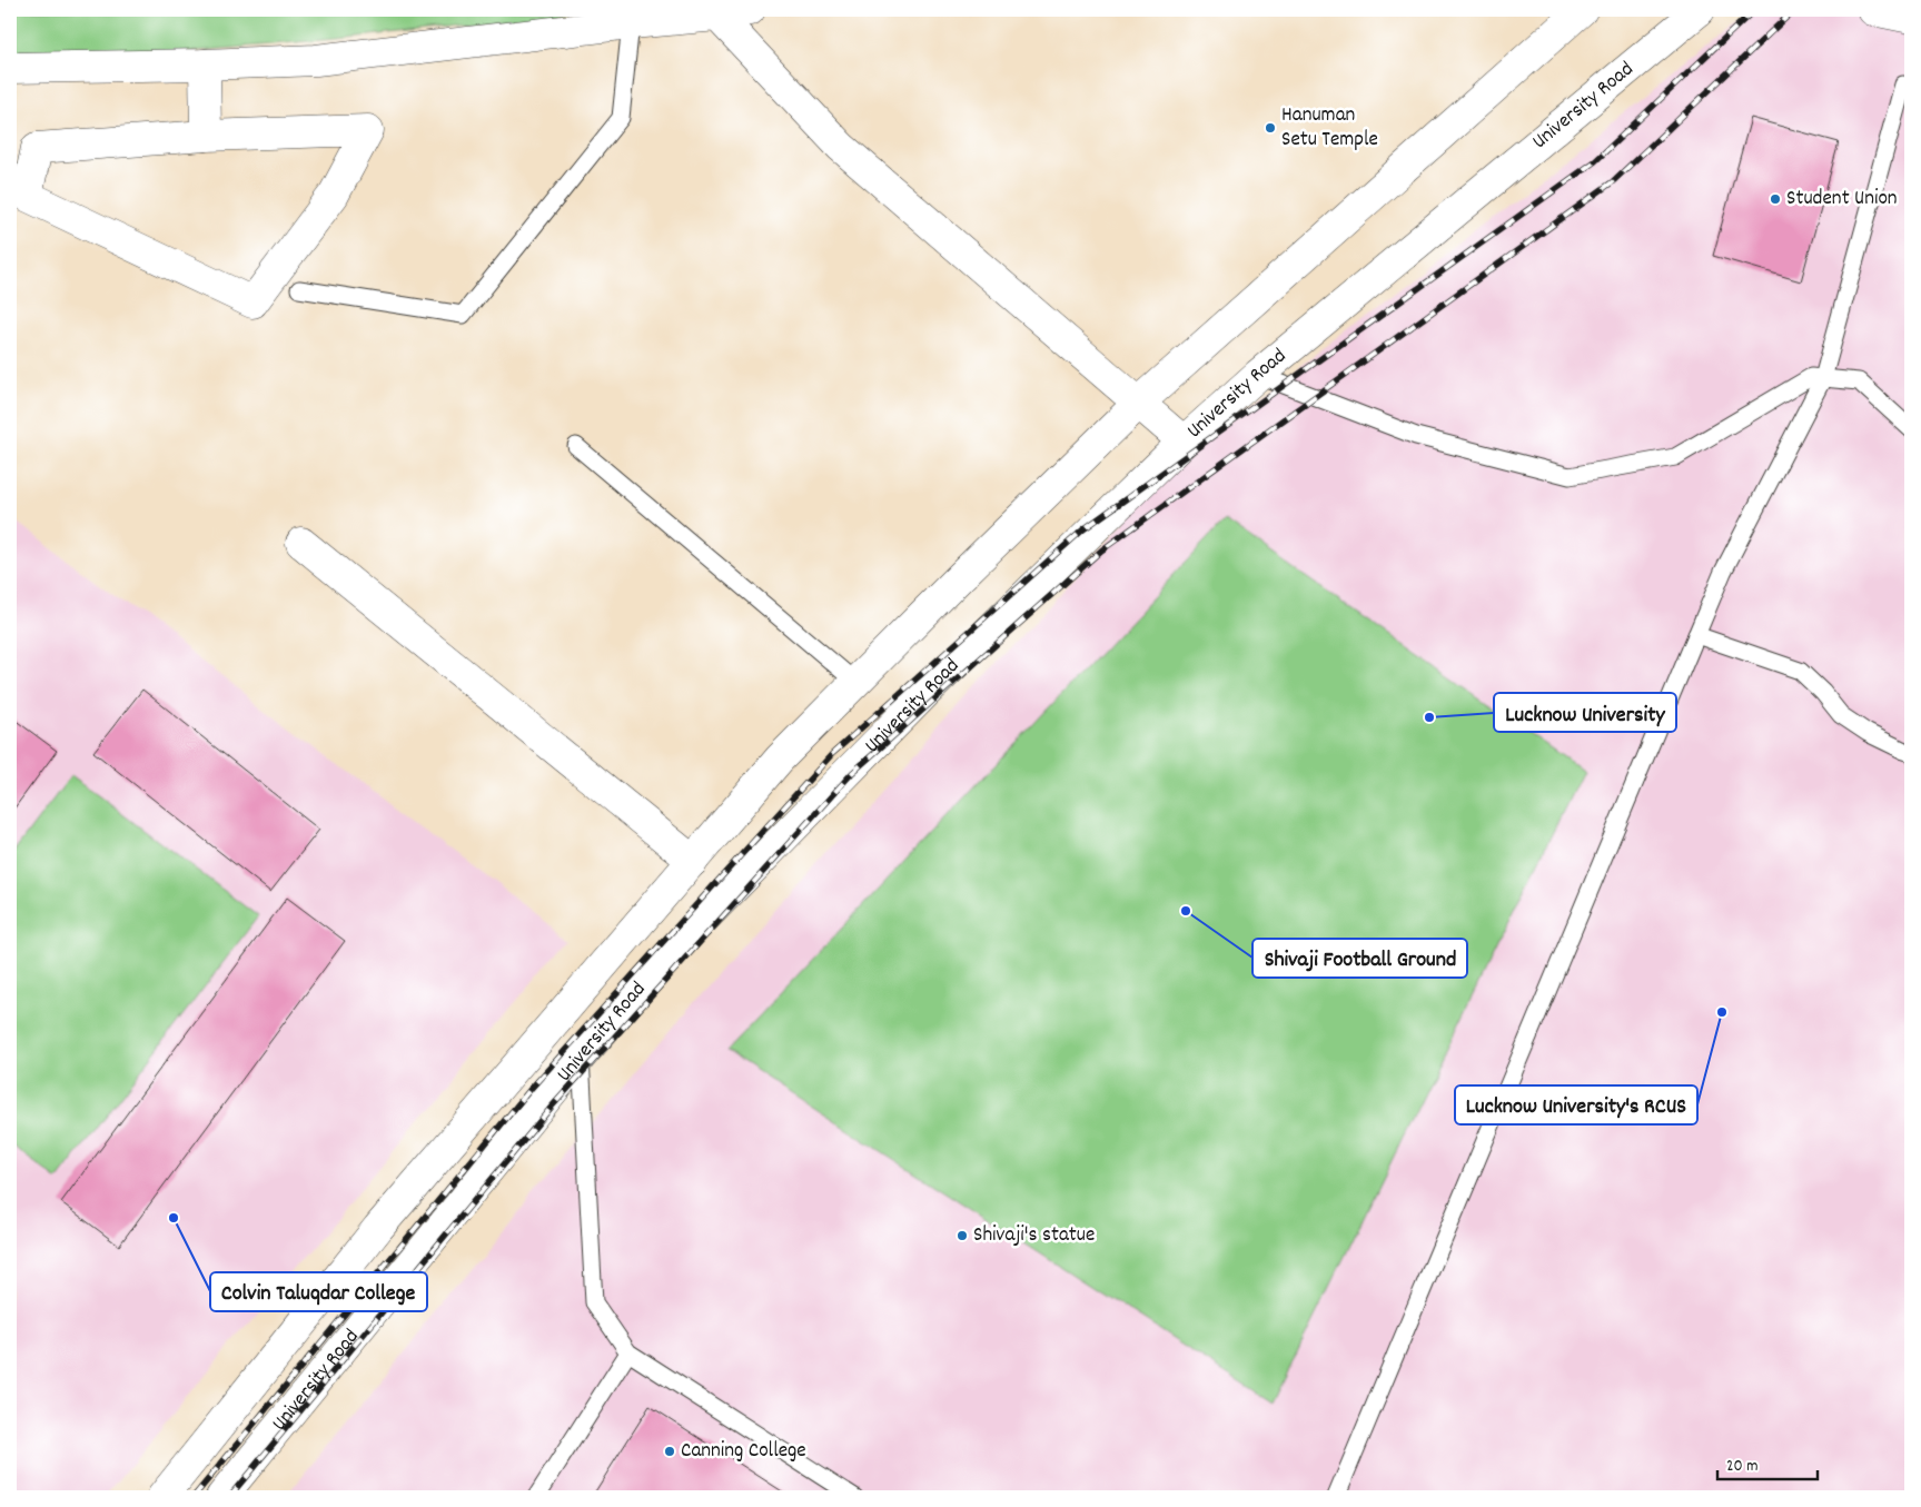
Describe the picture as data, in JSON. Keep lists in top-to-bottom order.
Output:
{
  "streets": {
    "main road": ["University Road"]
  },
  "places": [
    "Hanuman Setu Temple",
    "Student Union",
    "Lucknow University",
    "Shivaji Football Ground",
    "Lucknow University's RCUS",
    "Colvin Taluqdar College",
    "Shivaji's statue",
    "Canning College"
  ],
  "scale_bar": "20 m"
}
